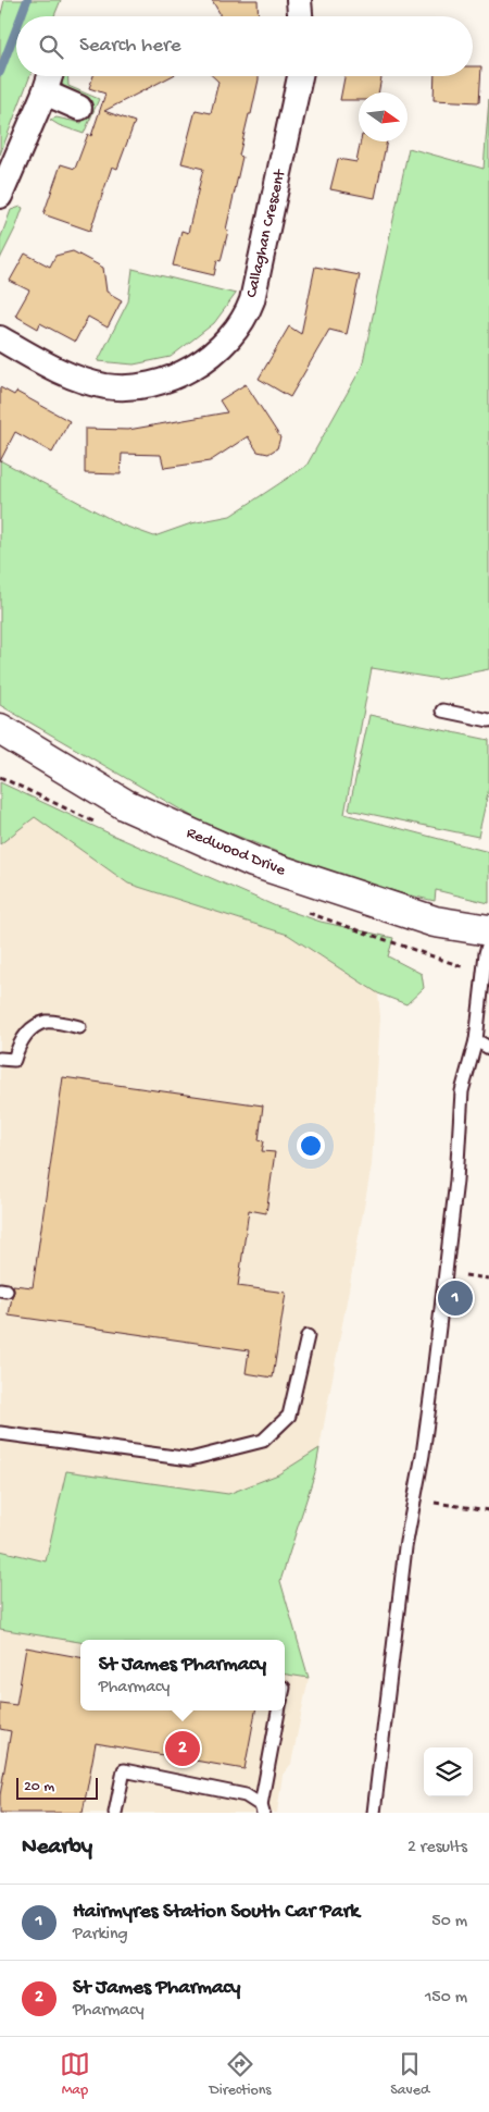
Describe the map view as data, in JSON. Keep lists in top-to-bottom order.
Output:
{
  "streets": {
    "street": ["Callaghan Crescent", "Redwood Drive"]
  },
  "scale_bar": "20 m",
  "north": "right",
  "page": {
    "search": "Search here",
    "pins": ["1", "2"],
    "popup": ["St James Pharmacy", "Pharmacy"],
    "scale": "20 m",
    "heading": ["Nearby", "2 results"],
    "list": [
      {
        "mark": "1",
        "name": "Hairmyres Station South Car Park",
        "note": "Parking",
        "value": "50 m"
      },
      {
        "mark": "2",
        "name": "St James Pharmacy",
        "note": "Pharmacy",
        "value": "150 m"
      }
    ],
    "nav": ["Map", "Directions", "Saved"]
  }
}
